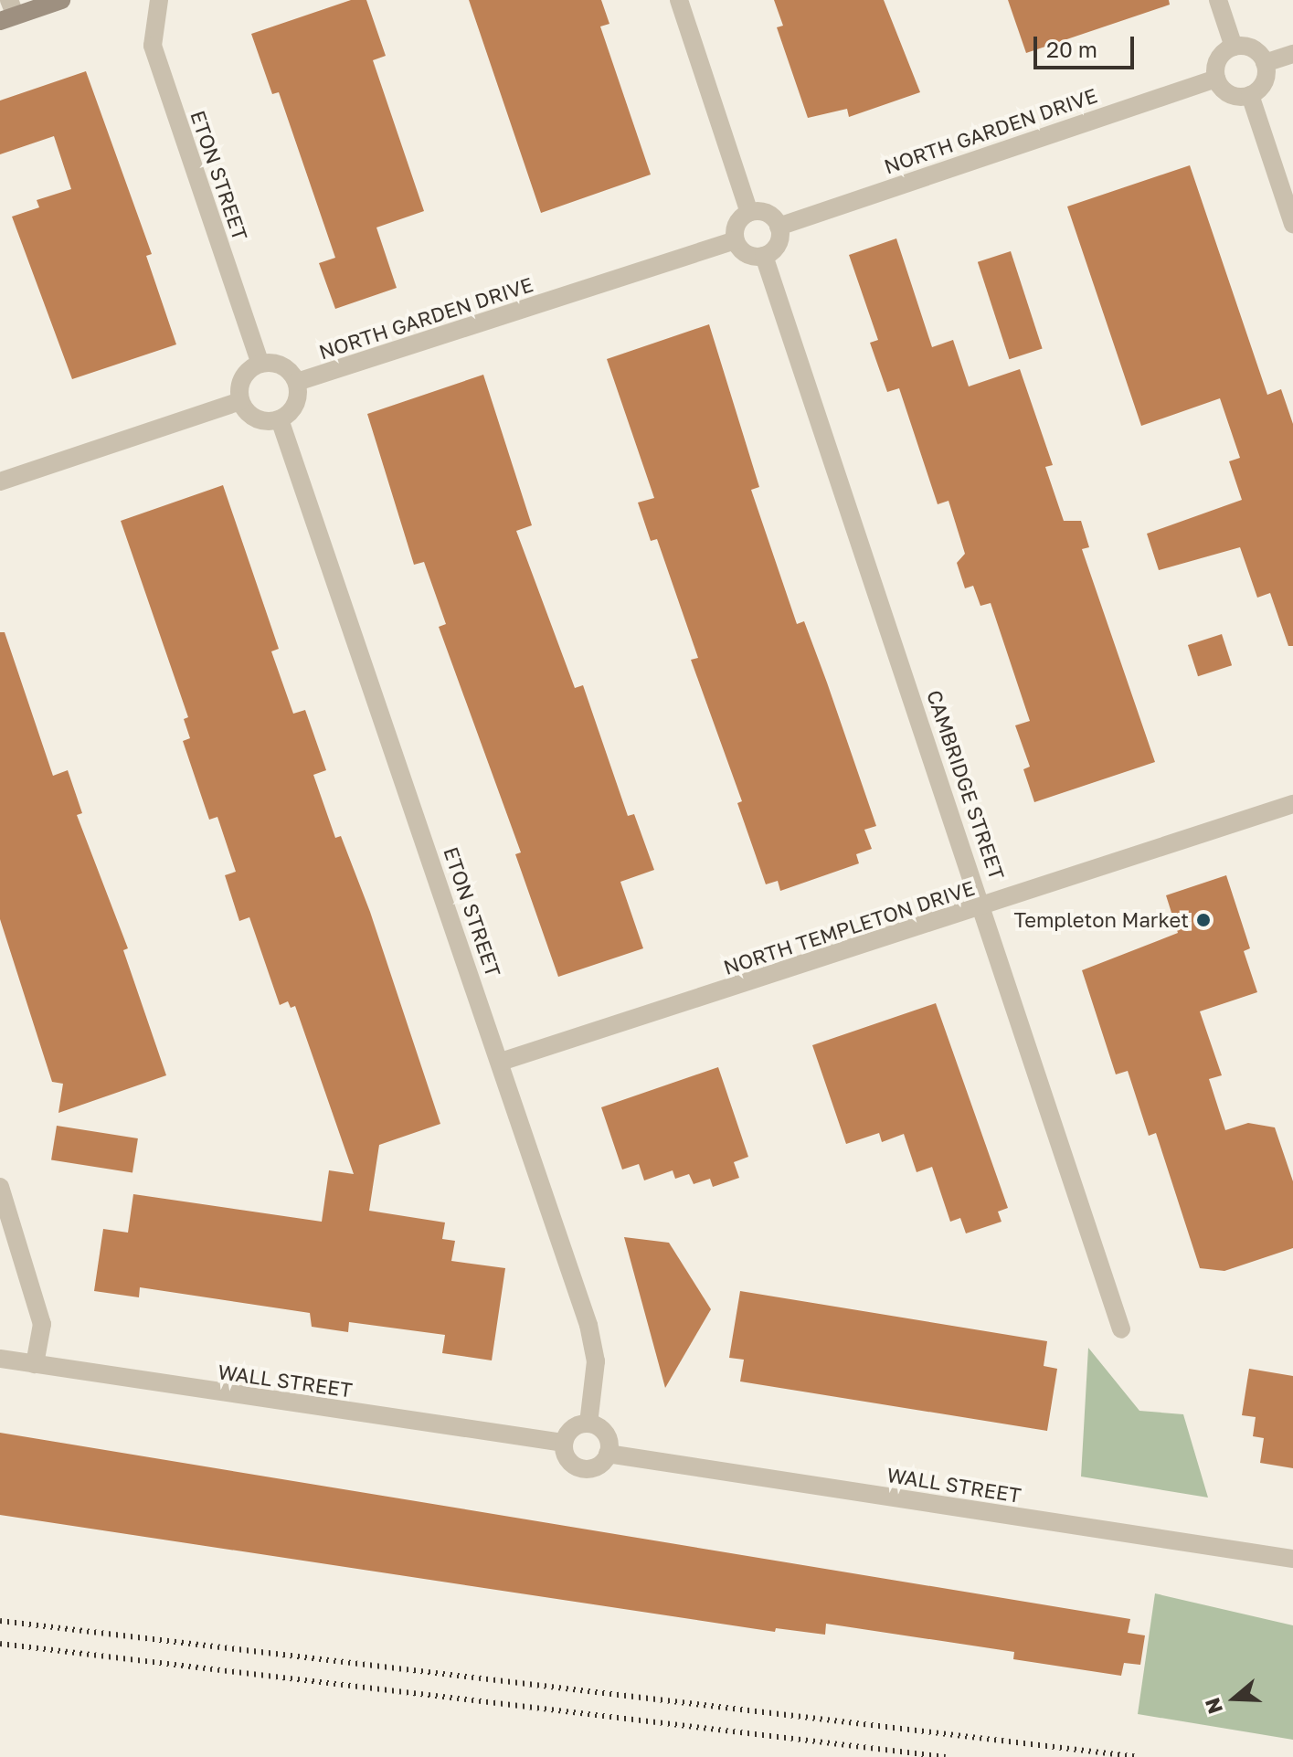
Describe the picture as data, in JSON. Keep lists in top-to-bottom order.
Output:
{
  "streets": {
    "street": [
      "NORTH GARDEN DRIVE",
      "ETON STREET",
      "CAMBRIDGE STREET",
      "NORTH TEMPLETON DRIVE",
      "WALL STREET"
    ]
  },
  "crossings": [
    ["NORTH GARDEN DRIVE", "ETON STREET"],
    ["NORTH GARDEN DRIVE", "CAMBRIDGE STREET"],
    ["ETON STREET", "NORTH TEMPLETON DRIVE"],
    ["ETON STREET", "WALL STREET"],
    ["CAMBRIDGE STREET", "NORTH TEMPLETON DRIVE"]
  ],
  "places": ["Templeton Market"],
  "scale_bar": "20 m",
  "north": "left"
}
